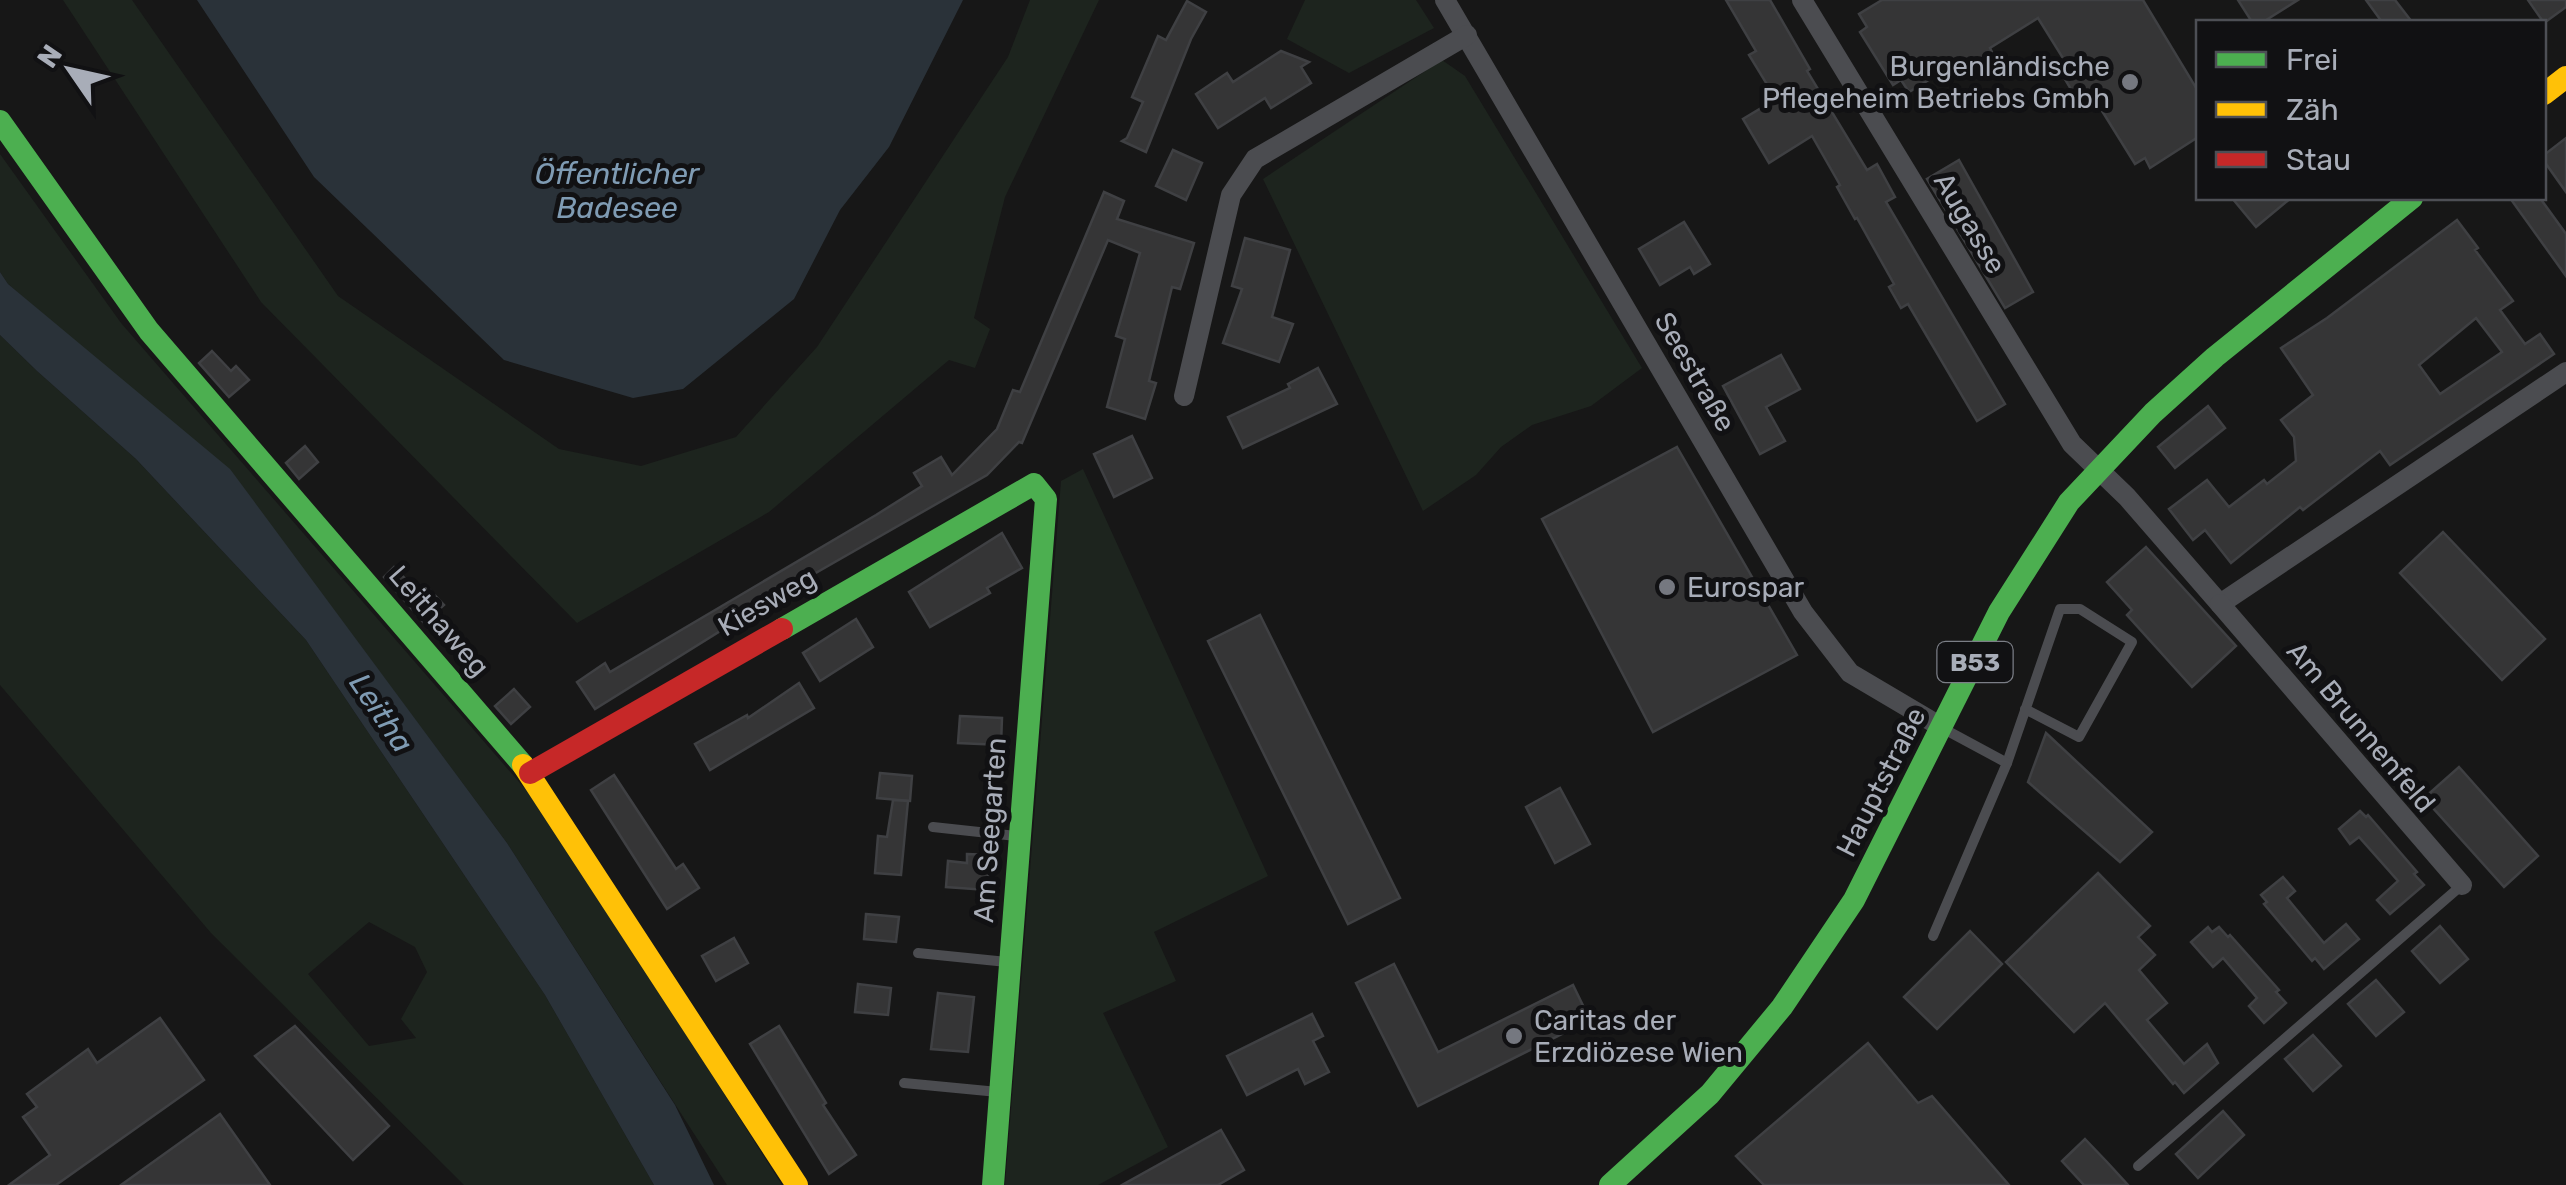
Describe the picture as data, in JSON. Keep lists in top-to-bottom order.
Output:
{
  "streets": {
    "street": [
      "Augasse",
      "Seestraße",
      "Kiesweg",
      "Leithaweg",
      "B53",
      "Am Brunnenfeld",
      "Hauptstraße",
      "Am Seegarten"
    ]
  },
  "crossings": [
    ["Augasse", "Am Brunnenfeld"],
    ["Augasse", "Hauptstraße"],
    ["Seestraße", "Hauptstraße"],
    ["Kiesweg", "Leithaweg"],
    ["Kiesweg", "Am Seegarten"]
  ],
  "water": ["Öffentlicher Badesee", "Leitha"],
  "places": ["Burgenländische Pflegeheim Betriebs Gmbh", "Eurospar", "Caritas der Erzdiözese Wien"],
  "legend": ["Frei", "Zäh", "Stau"],
  "north": "top left"
}
